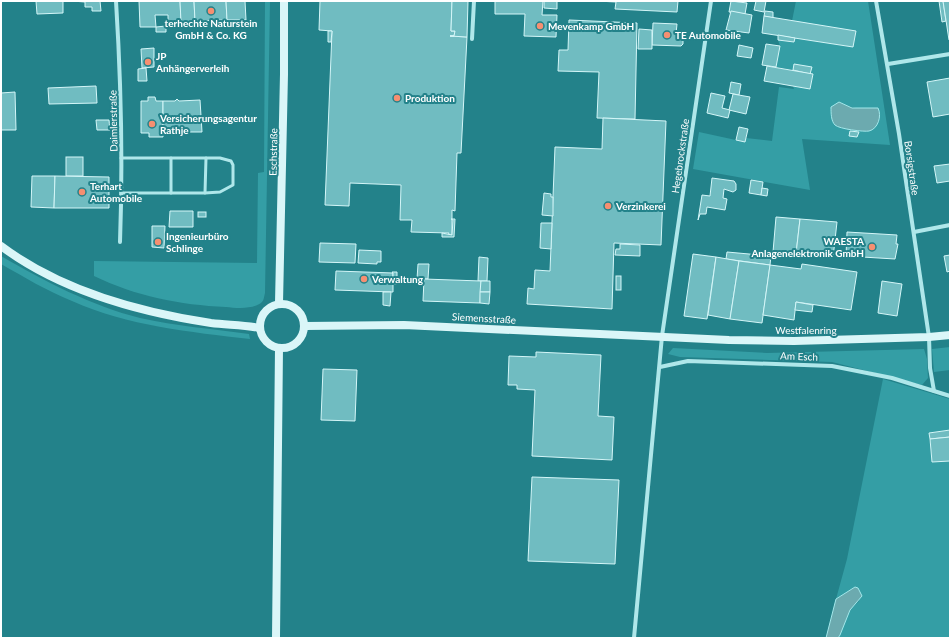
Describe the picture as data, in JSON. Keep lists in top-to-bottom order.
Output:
{
  "streets": {
    "street": [
      "Daimlerstraße",
      "Eschstraße",
      "Hegebrockstraße",
      "Borsigstraße",
      "Siemensstraße",
      "Westfalenring",
      "Am Esch"
    ]
  },
  "crossings": [
    ["Eschstraße", "Siemensstraße"],
    ["Hegebrockstraße", "Siemensstraße"],
    ["Hegebrockstraße", "Westfalenring"],
    ["Hegebrockstraße", "Am Esch"],
    ["Borsigstraße", "Westfalenring"],
    ["Siemensstraße", "Westfalenring"]
  ],
  "places": [
    "terhechte Naturstein GmbH & Co. KG",
    "Mevenkamp GmbH",
    "TE Automobile",
    "JP Anhängerverleih",
    "Produktion",
    "Versicherungsagentur Rathje",
    "Terhart Automobile",
    "Verzinkerei",
    "Ingenieurbüro Schlinge",
    "WAESTA Anlagenelektronik GmbH",
    "Verwaltung"
  ]
}
